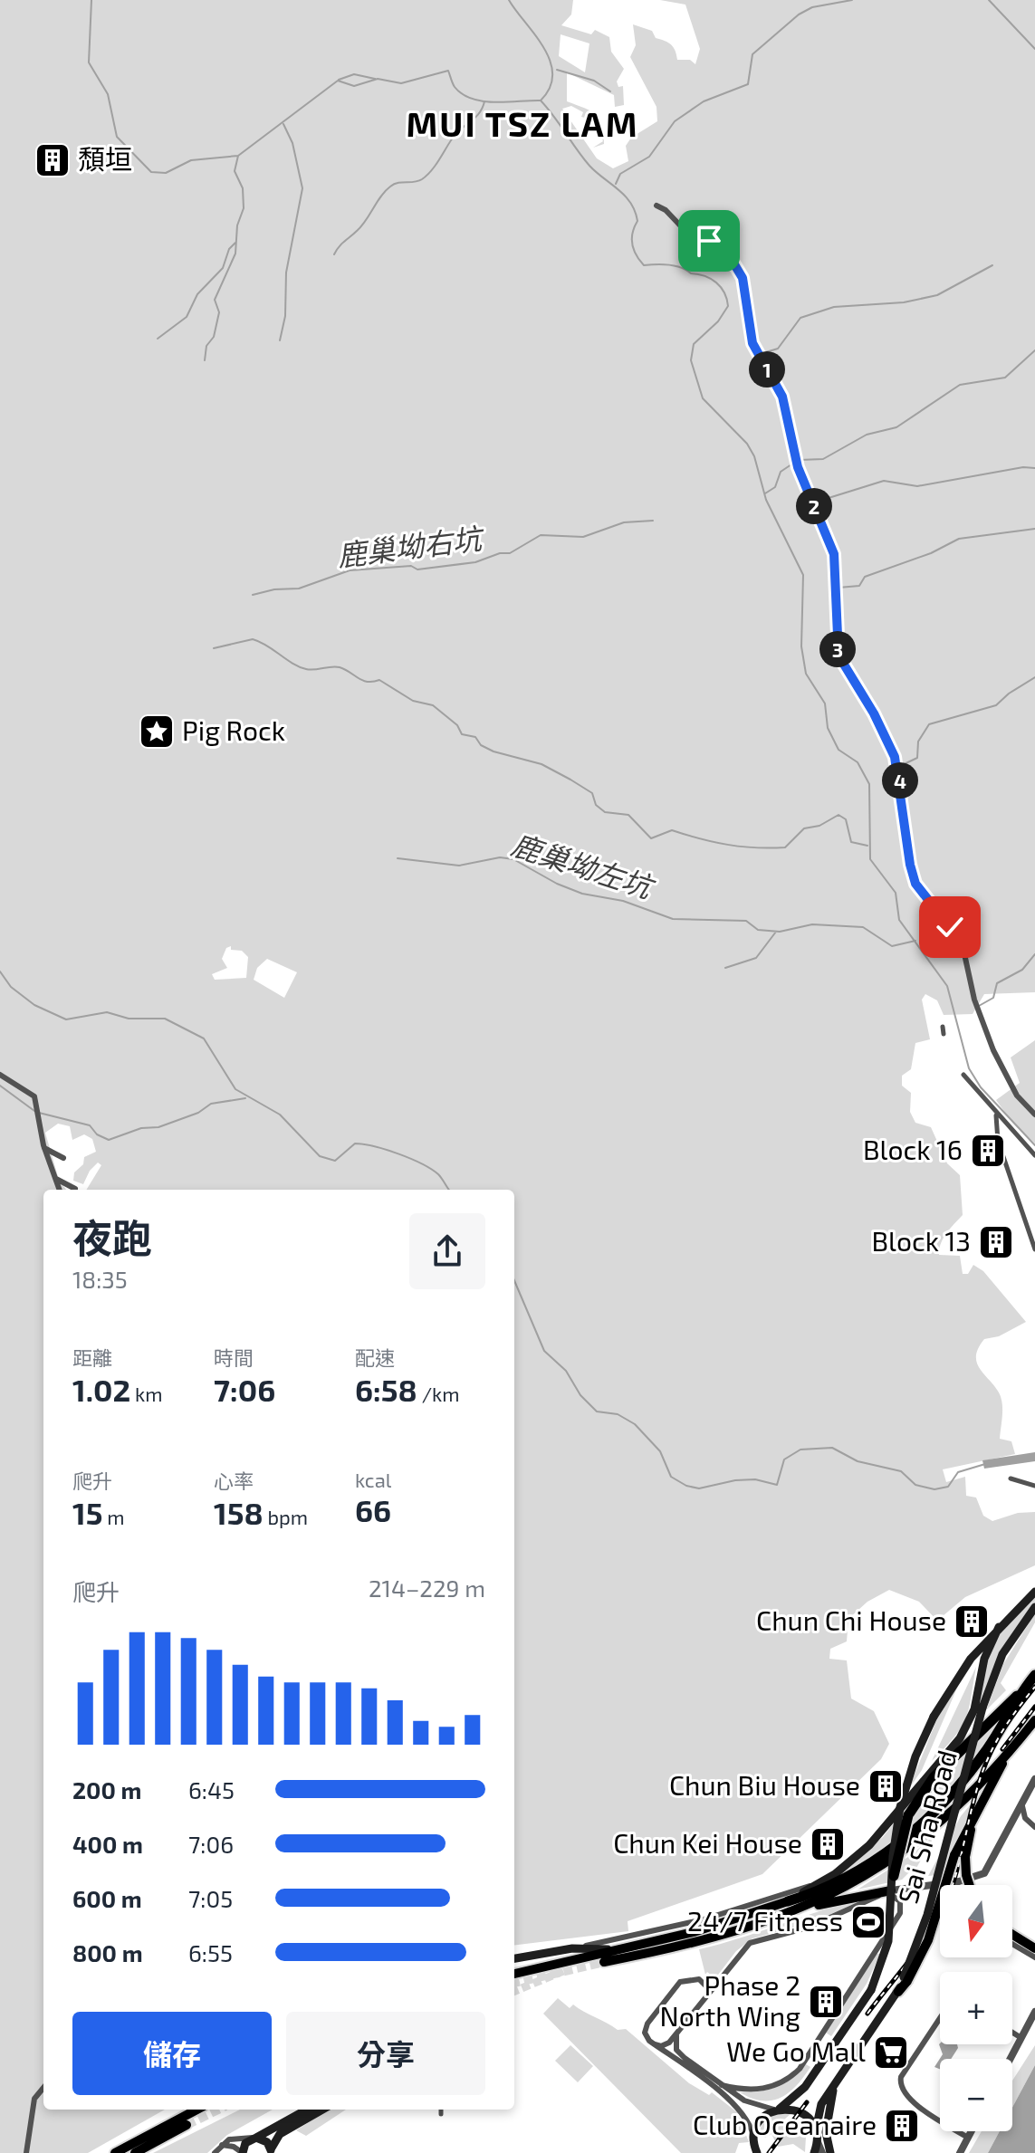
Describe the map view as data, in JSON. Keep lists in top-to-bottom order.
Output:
{
  "streets": {
    "main road": ["Sai Sha Road"]
  },
  "districts": ["MUI TSZ LAM"],
  "water": ["鹿巢坳右坑", "鹿巢坳左坑"],
  "places": {
    "building": [
      "頹垣",
      "Block 16",
      "Block 13",
      "Chun Chi House",
      "Chun Biu House",
      "Chun Kei House",
      "Phase 2 North Wing",
      "Club Oceanaire"
    ],
    "place": ["Pig Rock"],
    "sports": ["24/7 Fitness"],
    "supermarket": ["We Go Mall"]
  },
  "north": "bottom",
  "page": {
    "pins": [
      "1",
      "2",
      "3",
      "4"
    ],
    "heading": ["夜跑", "18:35"],
    "stats": [
      ["距離", "1.02 km"],
      ["時間", "7:06"],
      ["配速", "6:58 /km"],
      ["爬升", "15 m"],
      ["心率", "158 bpm"],
      ["kcal", "66"]
    ],
    "chart": ["爬升", "214–229 m"],
    "list": [
      {
        "name": "200 m",
        "note": "6:45"
      },
      {
        "name": "400 m",
        "note": "7:06"
      },
      {
        "name": "600 m",
        "note": "7:05"
      },
      {
        "name": "800 m",
        "note": "6:55"
      }
    ],
    "map_buttons": ["+", "−"],
    "buttons": ["儲存", "分享"]
  }
}
